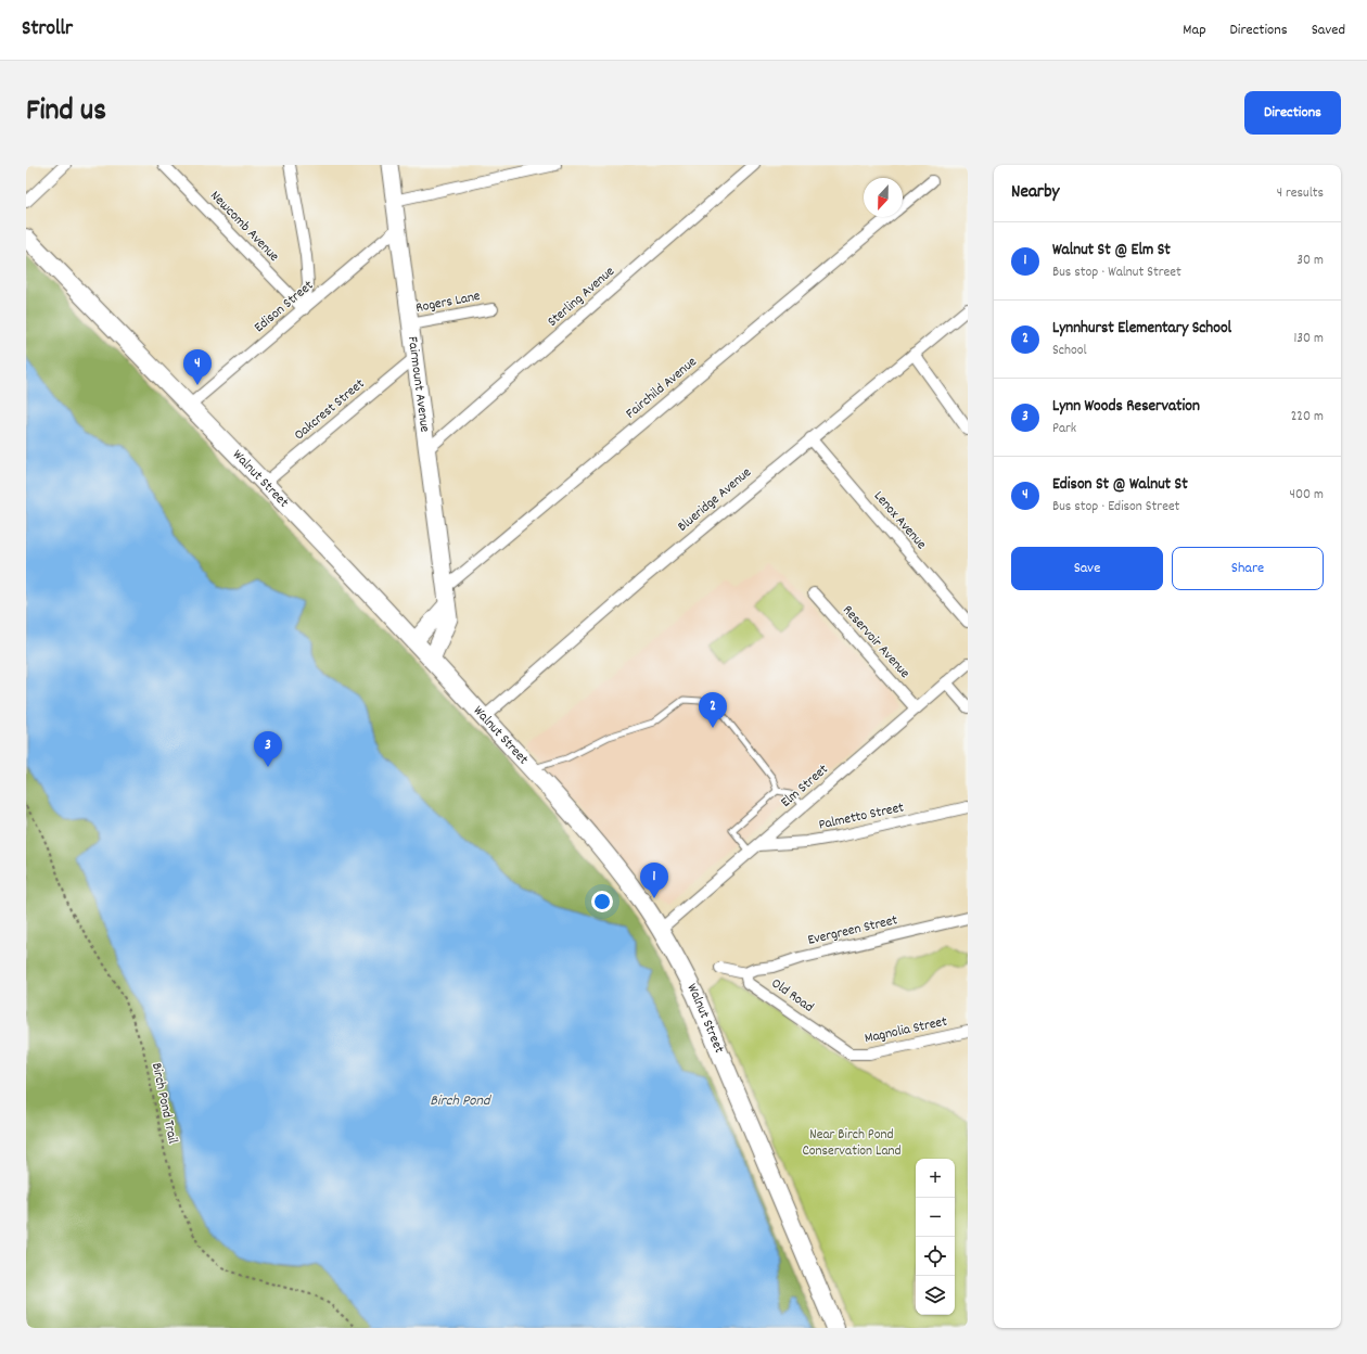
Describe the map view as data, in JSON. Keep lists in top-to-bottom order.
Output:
{
  "streets": {
    "main road": ["Walnut Street"],
    "street": [
      "Newcomb Avenue",
      "Sterling Avenue",
      "Rogers Lane",
      "Edison Street",
      "Fairmount Avenue",
      "Fairchild Avenue",
      "Oakcrest Street",
      "Blueridge Avenue",
      "Lenox Avenue",
      "Reservoir Avenue",
      "Elm Street",
      "Palmetto Street",
      "Evergreen Street",
      "Old Road",
      "Magnolia Street"
    ],
    "path": ["Birch Pond Trail"]
  },
  "crossings": [
    ["Newcomb Avenue", "Edison Street"],
    ["Sterling Avenue", "Fairmount Avenue"],
    ["Rogers Lane", "Fairmount Avenue"],
    ["Edison Street", "Fairmount Avenue"],
    ["Edison Street", "Walnut Street"],
    ["Fairmount Avenue", "Fairchild Avenue"],
    ["Fairmount Avenue", "Oakcrest Street"],
    ["Fairmount Avenue", "Walnut Street"],
    ["Oakcrest Street", "Walnut Street"],
    ["Walnut Street", "Blueridge Avenue"],
    ["Walnut Street", "Elm Street"],
    ["Blueridge Avenue", "Lenox Avenue"],
    ["Reservoir Avenue", "Elm Street"],
    ["Elm Street", "Palmetto Street"],
    ["Evergreen Street", "Old Road"],
    ["Old Road", "Magnolia Street"]
  ],
  "water": ["Birch Pond"],
  "parks": ["Near Birch Pond Conservation Land"],
  "north": "bottom",
  "page": {
    "header": "Strollr",
    "nav": ["Map", "Directions", "Saved"],
    "title": "Find us",
    "buttons": [
      "Directions",
      ["Save", "Share"]
    ],
    "heading": ["Nearby", "4 results"],
    "list": [
      {
        "mark": "1",
        "name": "Walnut St @ Elm St",
        "note": "Bus stop · Walnut Street",
        "value": "30 m"
      },
      {
        "mark": "2",
        "name": "Lynnhurst Elementary School",
        "note": "School",
        "value": "130 m"
      },
      {
        "mark": "3",
        "name": "Lynn Woods Reservation",
        "note": "Park",
        "value": "220 m"
      },
      {
        "mark": "4",
        "name": "Edison St @ Walnut St",
        "note": "Bus stop · Edison Street",
        "value": "400 m"
      }
    ],
    "pins": [
      "4",
      "2",
      "3",
      "1"
    ],
    "map_buttons": ["+", "−"]
  }
}
